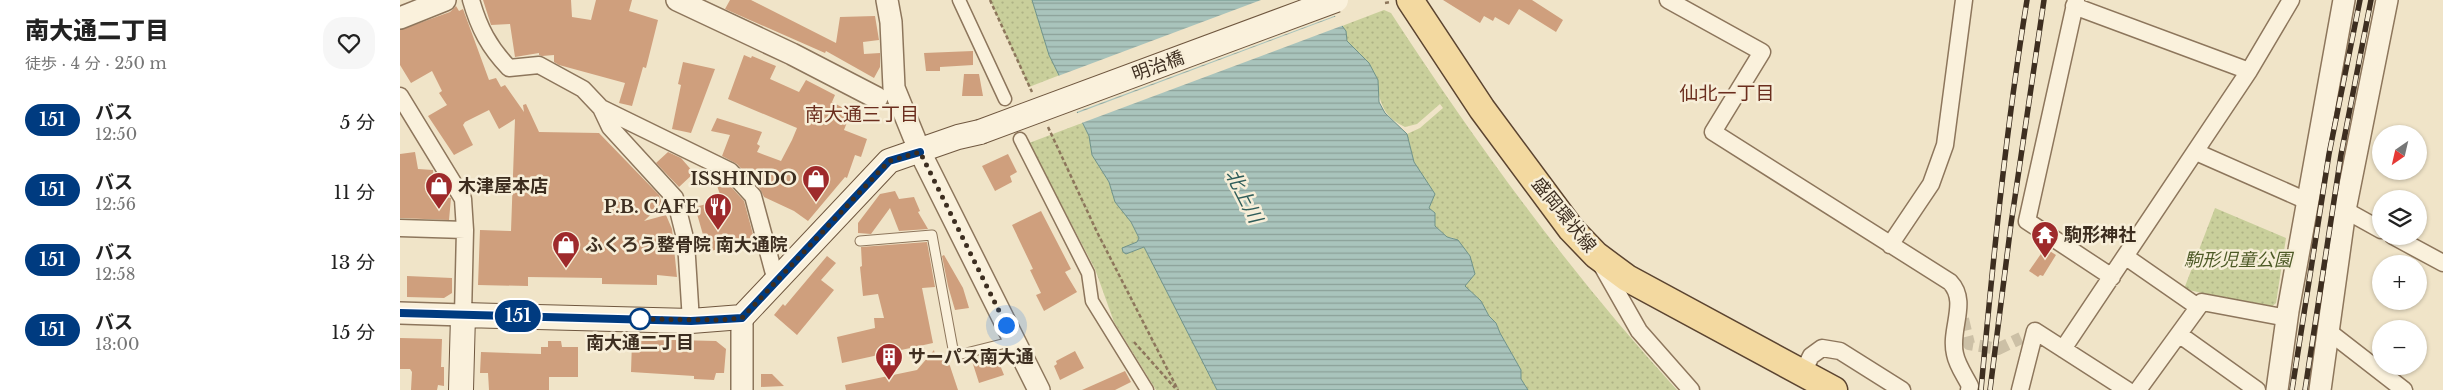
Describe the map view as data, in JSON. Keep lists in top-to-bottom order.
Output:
{
  "streets": {
    "main road": ["明治橋", "盛岡環状線"]
  },
  "districts": ["仙北一丁目", "南大通三丁目"],
  "water": ["北上川"],
  "parks": ["駒形児童公園"],
  "places": {
    "shop": ["ISSHINDO", "木津屋本店", "ふくろう整骨院 南大通院"],
    "restaurant": ["P.B. CAFE"],
    "temple": ["駒形神社"],
    "other": ["南大通二丁目"],
    "building": ["サーパス南大通"]
  },
  "lines": ["bus line 151"],
  "north": "bottom left",
  "page": {
    "heading": ["南大通二丁目", "徒歩 · 4 分 · 250 m"],
    "on_map": "151",
    "list": [
      {
        "mark": "151",
        "name": "バス",
        "note": "12:50",
        "value": "5 分"
      },
      {
        "mark": "151",
        "name": "バス",
        "note": "12:56",
        "value": "11 分"
      },
      {
        "mark": "151",
        "name": "バス",
        "note": "12:58",
        "value": "13 分"
      },
      {
        "mark": "151",
        "name": "バス",
        "note": "13:00",
        "value": "15 分"
      }
    ],
    "map_buttons": ["+", "−"]
  }
}
